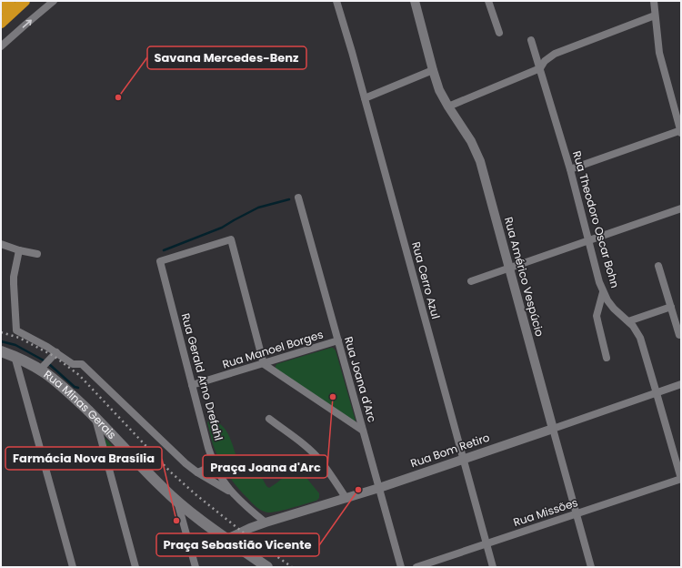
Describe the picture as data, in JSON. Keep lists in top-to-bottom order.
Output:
{
  "streets": {
    "main road": ["Rua Minas Gerais"],
    "street": [
      "Rua Theodoro Oscar Bohn",
      "Rua Américo Vespúcio",
      "Rua Cerro Azul",
      "Rua Manoel Borges",
      "Rua Gerald Arno Drefahl",
      "Rua Joana d'Arc",
      "Rua Bom Retiro",
      "Rua Missões"
    ]
  },
  "crossings": [
    ["Rua Theodoro Oscar Bohn", "Rua Bom Retiro"],
    ["Rua Theodoro Oscar Bohn", "Rua Missões"],
    ["Rua Américo Vespúcio", "Rua Bom Retiro"],
    ["Rua Américo Vespúcio", "Rua Missões"],
    ["Rua Cerro Azul", "Rua Bom Retiro"],
    ["Rua Cerro Azul", "Rua Missões"],
    ["Rua Manoel Borges", "Rua Gerald Arno Drefahl"],
    ["Rua Manoel Borges", "Rua Joana d'Arc"],
    ["Rua Gerald Arno Drefahl", "Rua Bom Retiro"],
    ["Rua Joana d'Arc", "Rua Bom Retiro"],
    ["Rua Minas Gerais", "Rua Bom Retiro"]
  ],
  "places": [
    "Savana Mercedes-Benz",
    "Praça Joana d'Arc",
    "Praça Sebastião Vicente",
    "Farmácia Nova Brasília"
  ]
}
